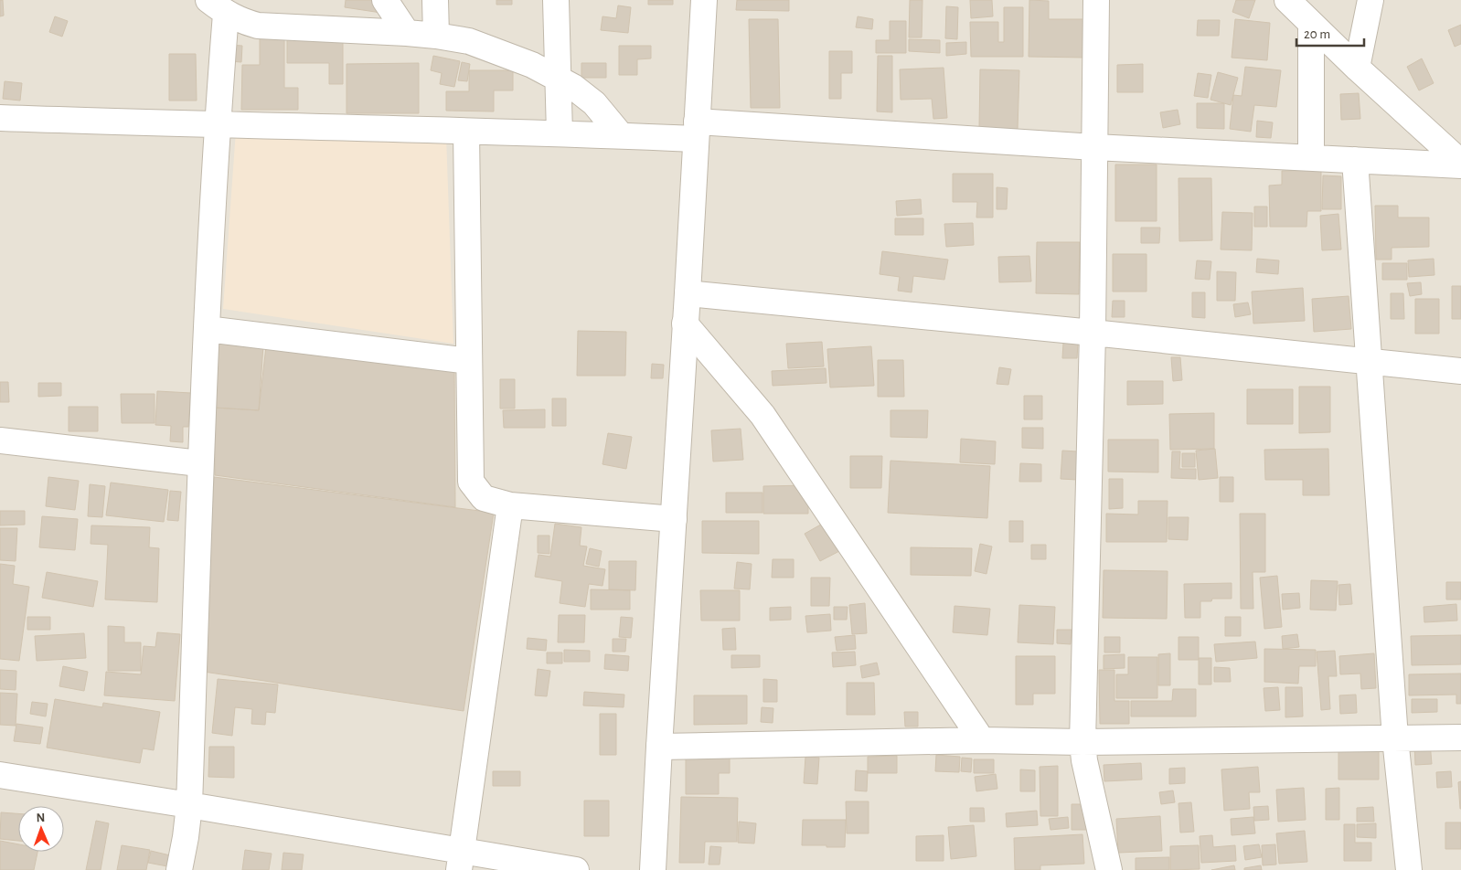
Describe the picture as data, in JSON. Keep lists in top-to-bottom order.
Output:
{
  "scale_bar": "20 m",
  "north": "top"
}
